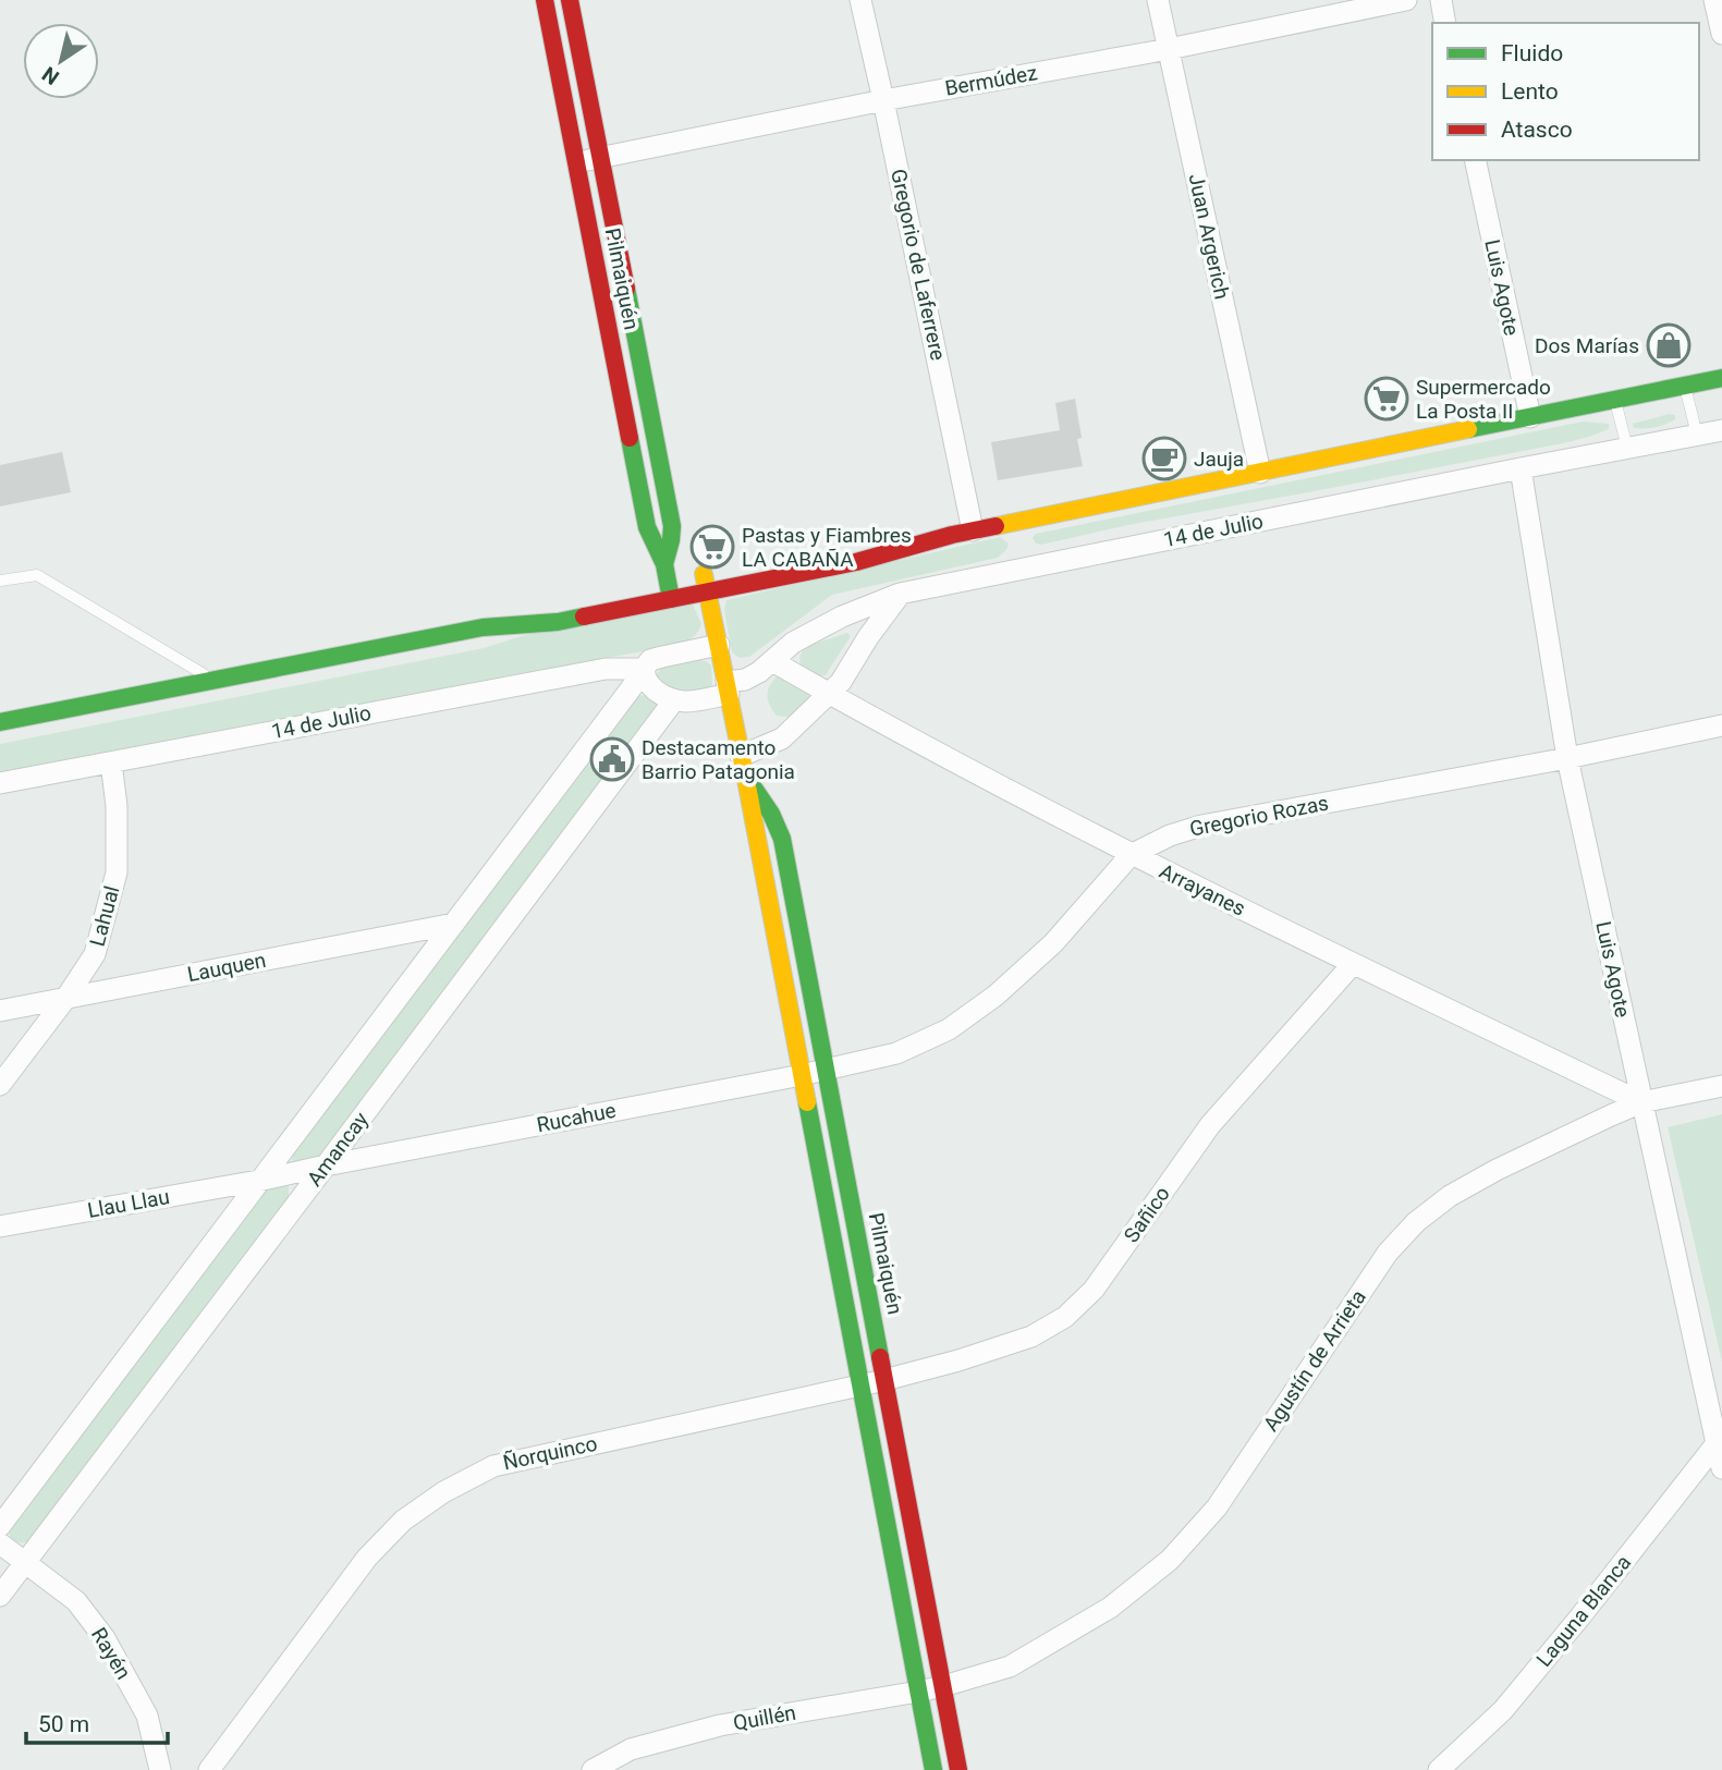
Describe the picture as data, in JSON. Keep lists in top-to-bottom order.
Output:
{
  "streets": {
    "main road": ["Pilmaiquén"],
    "street": [
      "Bermúdez",
      "Juan Argerich",
      "Gregorio de Laferrere",
      "Luis Agote",
      "14 de Julio",
      "Gregorio Rozas",
      "Arrayanes",
      "Lahual",
      "Lauquen",
      "Rucahue",
      "Amancay",
      "Llau Llau",
      "Sañico",
      "Agustín de Arrieta",
      "Ñorquinco",
      "Laguna Blanca",
      "Rayén",
      "Quillén"
    ]
  },
  "crossings": [
    ["Bermúdez", "Juan Argerich"],
    ["Bermúdez", "Gregorio de Laferrere"],
    ["Bermúdez", "Pilmaiquén"],
    ["Pilmaiquén", "14 de Julio"],
    ["Pilmaiquén", "Gregorio Rozas"],
    ["Pilmaiquén", "Rucahue"],
    ["Pilmaiquén", "Sañico"],
    ["Pilmaiquén", "Agustín de Arrieta"],
    ["Pilmaiquén", "Ñorquinco"],
    ["Pilmaiquén", "Quillén"],
    ["Luis Agote", "14 de Julio"],
    ["Luis Agote", "Gregorio Rozas"],
    ["Luis Agote", "Arrayanes"],
    ["Luis Agote", "Agustín de Arrieta"],
    ["Luis Agote", "Laguna Blanca"],
    ["14 de Julio", "Arrayanes"],
    ["14 de Julio", "Lahual"],
    ["14 de Julio", "Amancay"],
    ["Gregorio Rozas", "Arrayanes"],
    ["Gregorio Rozas", "Rucahue"],
    ["Arrayanes", "Sañico"],
    ["Arrayanes", "Agustín de Arrieta"],
    ["Lahual", "Lauquen"],
    ["Rucahue", "Amancay"],
    ["Rucahue", "Llau Llau"],
    ["Amancay", "Rayén"],
    ["Sañico", "Ñorquinco"],
    ["Agustín de Arrieta", "Quillén"]
  ],
  "places": {
    "shop": ["Dos Marías"],
    "supermarket": ["Supermercado La Posta II", "Pastas y Fiambres LA CABAÑA"],
    "cafe": ["Jauja"],
    "public building": ["Destacamento Barrio Patagonia"]
  },
  "legend": ["Fluido", "Lento", "Atasco"],
  "scale_bar": "50 m",
  "north": "bottom left"
}
